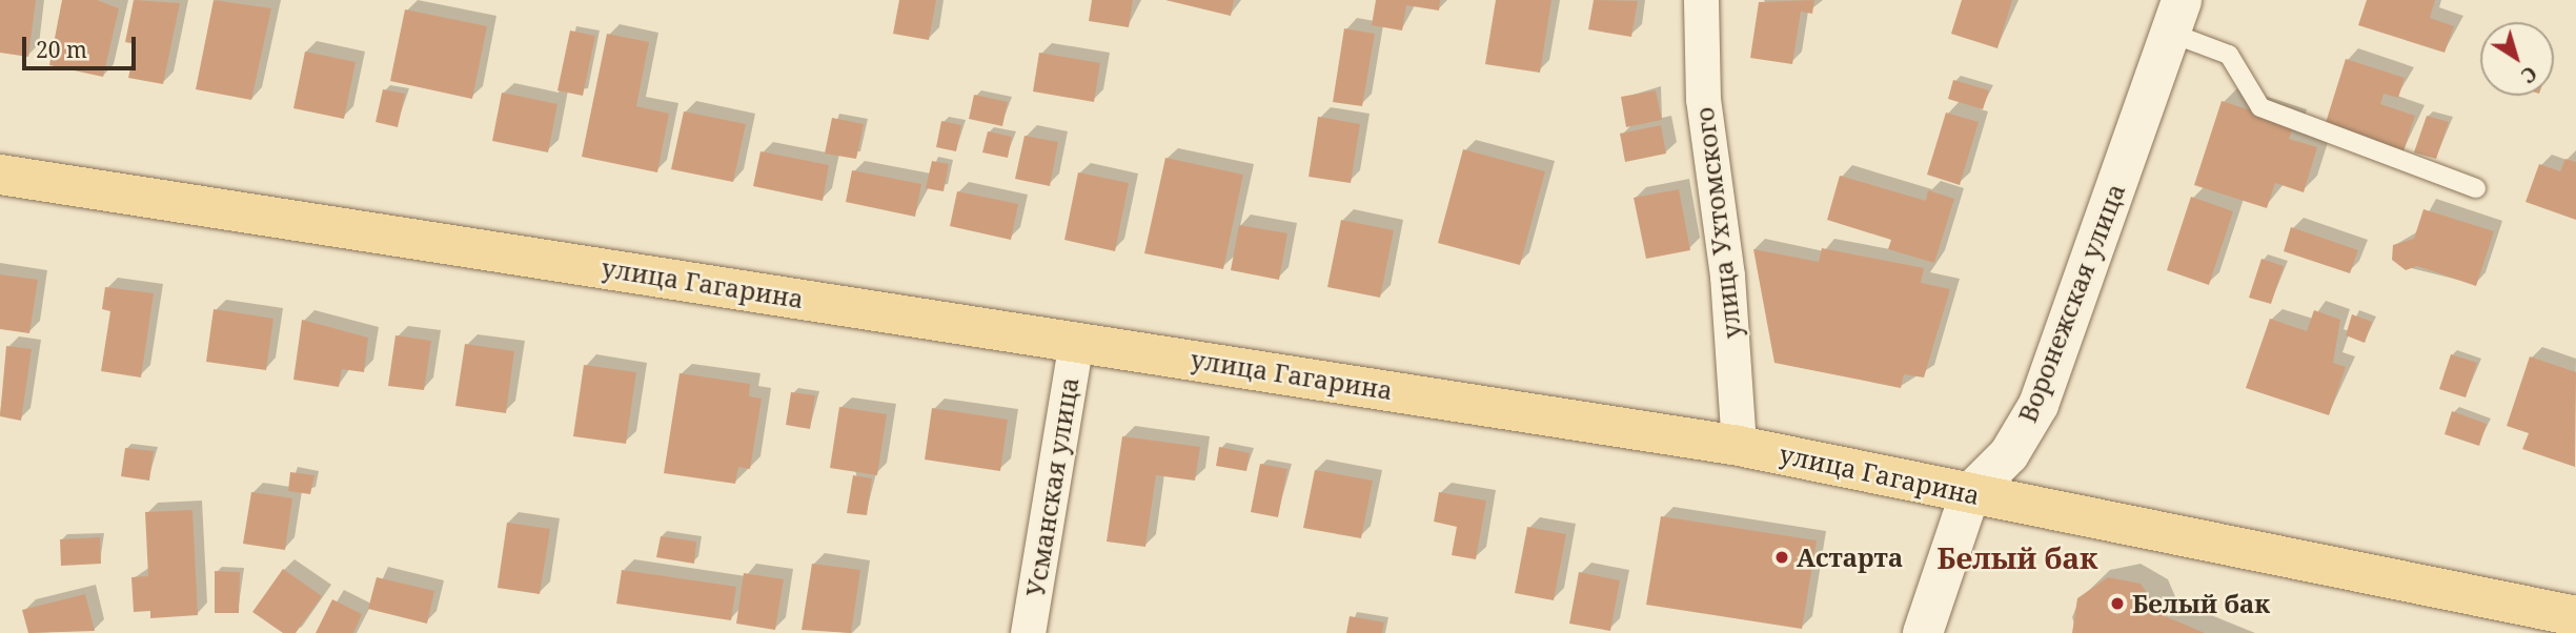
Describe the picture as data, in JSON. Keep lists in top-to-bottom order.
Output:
{
  "streets": {
    "main road": ["улица Гагарина"],
    "street": ["улица Ухтомского", "Воронежская улица", "Усманская улица"]
  },
  "crossings": [
    ["улица Ухтомского", "улица Гагарина"],
    ["улица Гагарина", "Воронежская улица"],
    ["улица Гагарина", "Усманская улица"]
  ],
  "districts": ["Белый бак"],
  "places": ["Астарта", "Белый бак"],
  "scale_bar": "20 m",
  "north": "bottom right"
}
